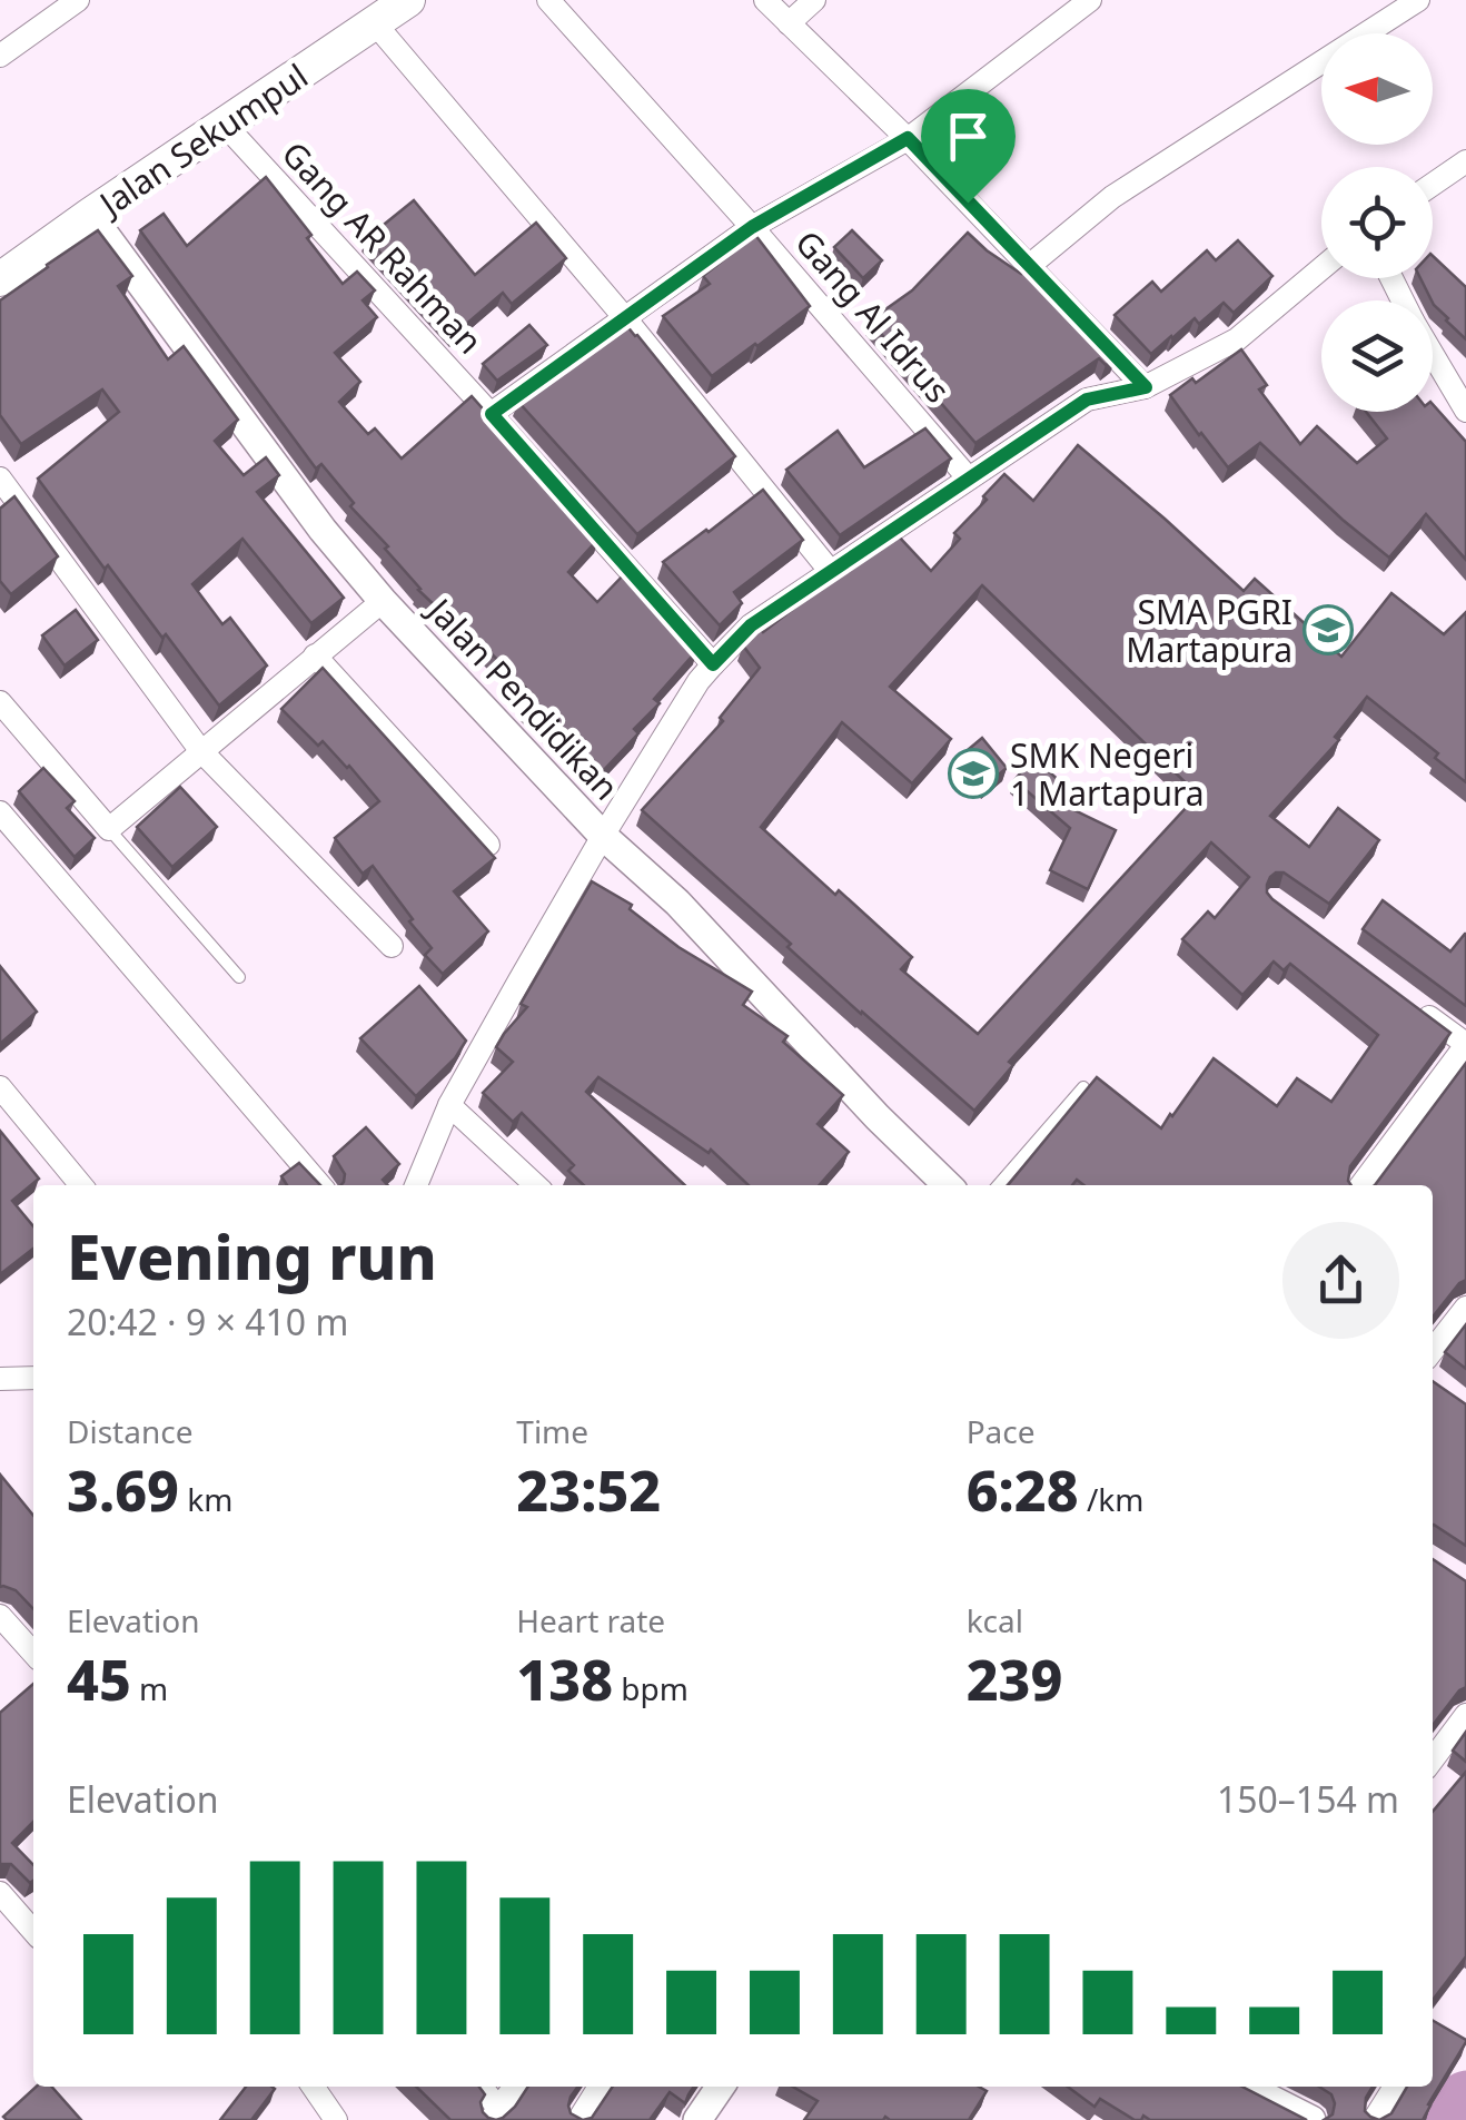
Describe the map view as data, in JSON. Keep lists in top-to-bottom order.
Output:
{
  "streets": {
    "main road": ["Jalan Sekumpul"],
    "street": ["Gang AR Rahman", "Gang Al Idrus", "Jalan Pendidikan"]
  },
  "crossings": [
    ["Jalan Sekumpul", "Gang AR Rahman"],
    ["Jalan Sekumpul", "Jalan Pendidikan"]
  ],
  "places": {
    "school or university": ["SMA PGRI Martapura", "SMK Negeri 1 Martapura"]
  },
  "north": "left",
  "page": {
    "heading": ["Evening run", "20:42 · 9 × 410 m"],
    "stats": [
      ["Distance", "3.69 km"],
      ["Time", "23:52"],
      ["Pace", "6:28 /km"],
      ["Elevation", "45 m"],
      ["Heart rate", "138 bpm"],
      ["kcal", "239"]
    ],
    "chart": ["Elevation", "150–154 m"]
  }
}
